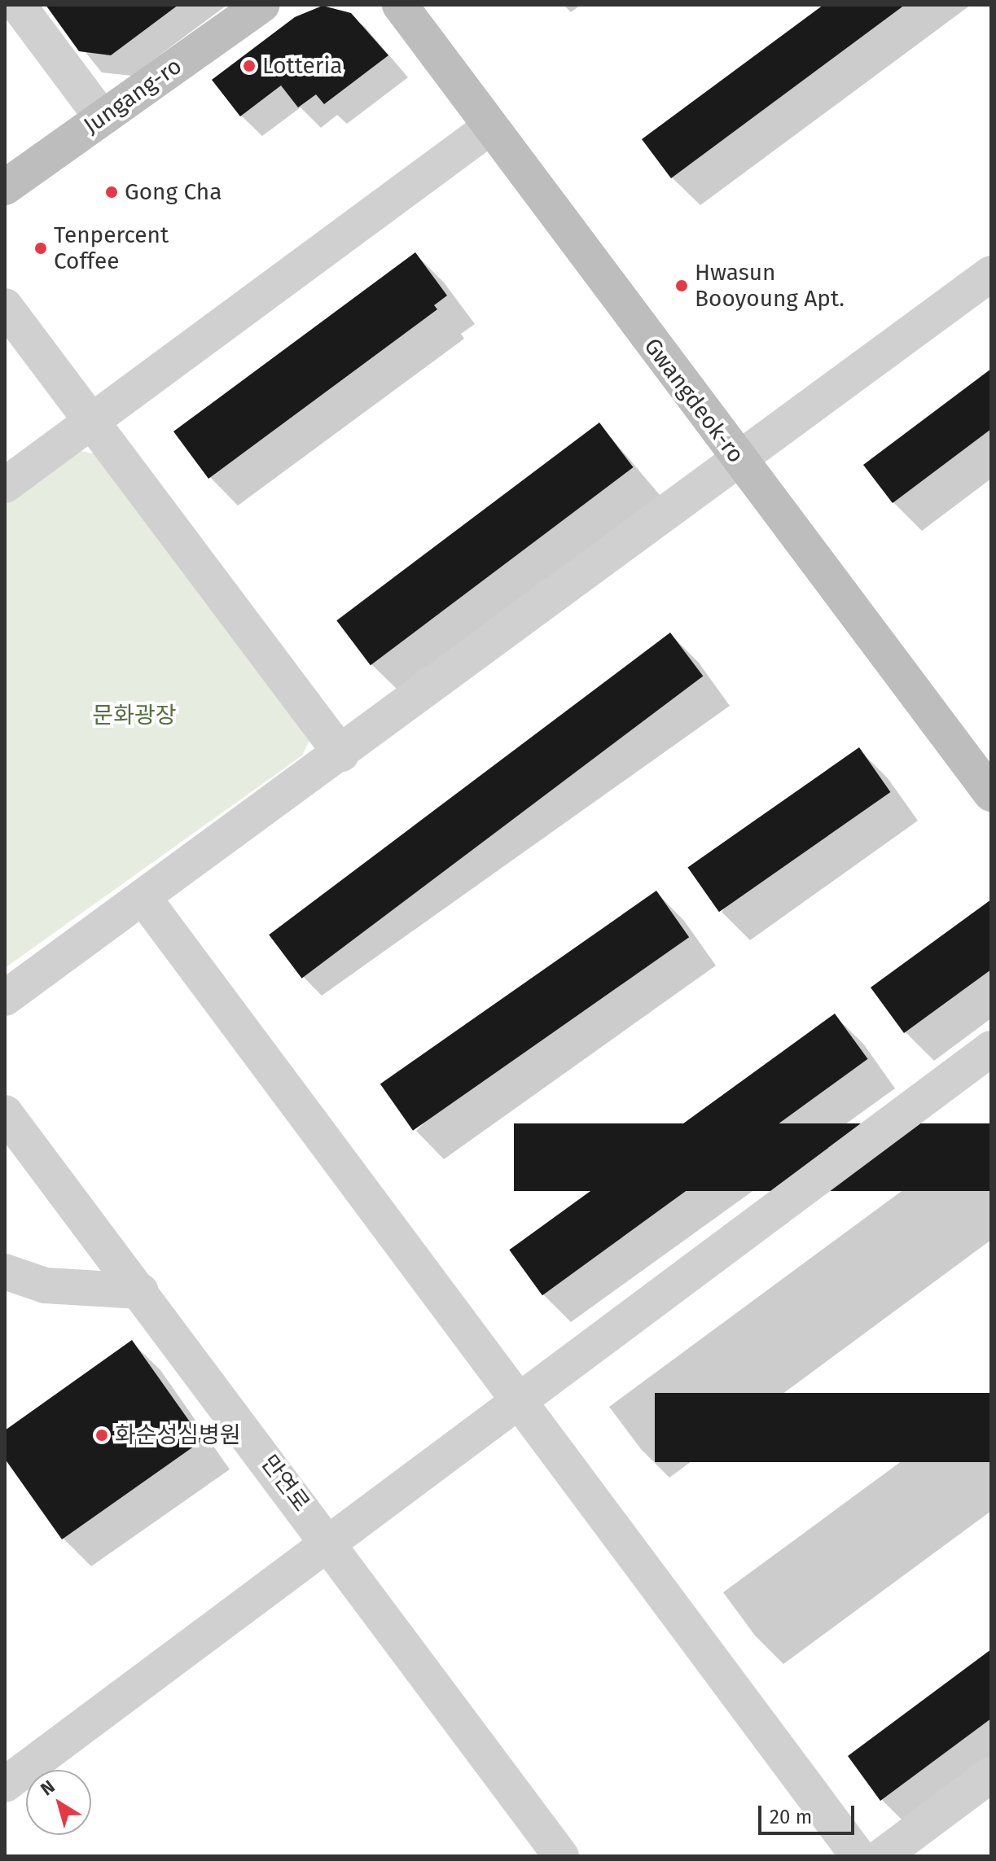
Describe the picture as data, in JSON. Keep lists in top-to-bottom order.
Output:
{
  "streets": {
    "street": ["Jungang-ro", "Gwangdeok-ro", "만연로"]
  },
  "parks": ["문화광장"],
  "places": [
    "Lotteria",
    "Gong Cha",
    "Tenpercent Coffee",
    "Hwasun Booyoung Apt.",
    "화순성심병원"
  ],
  "scale_bar": "20 m",
  "north": "top left"
}
